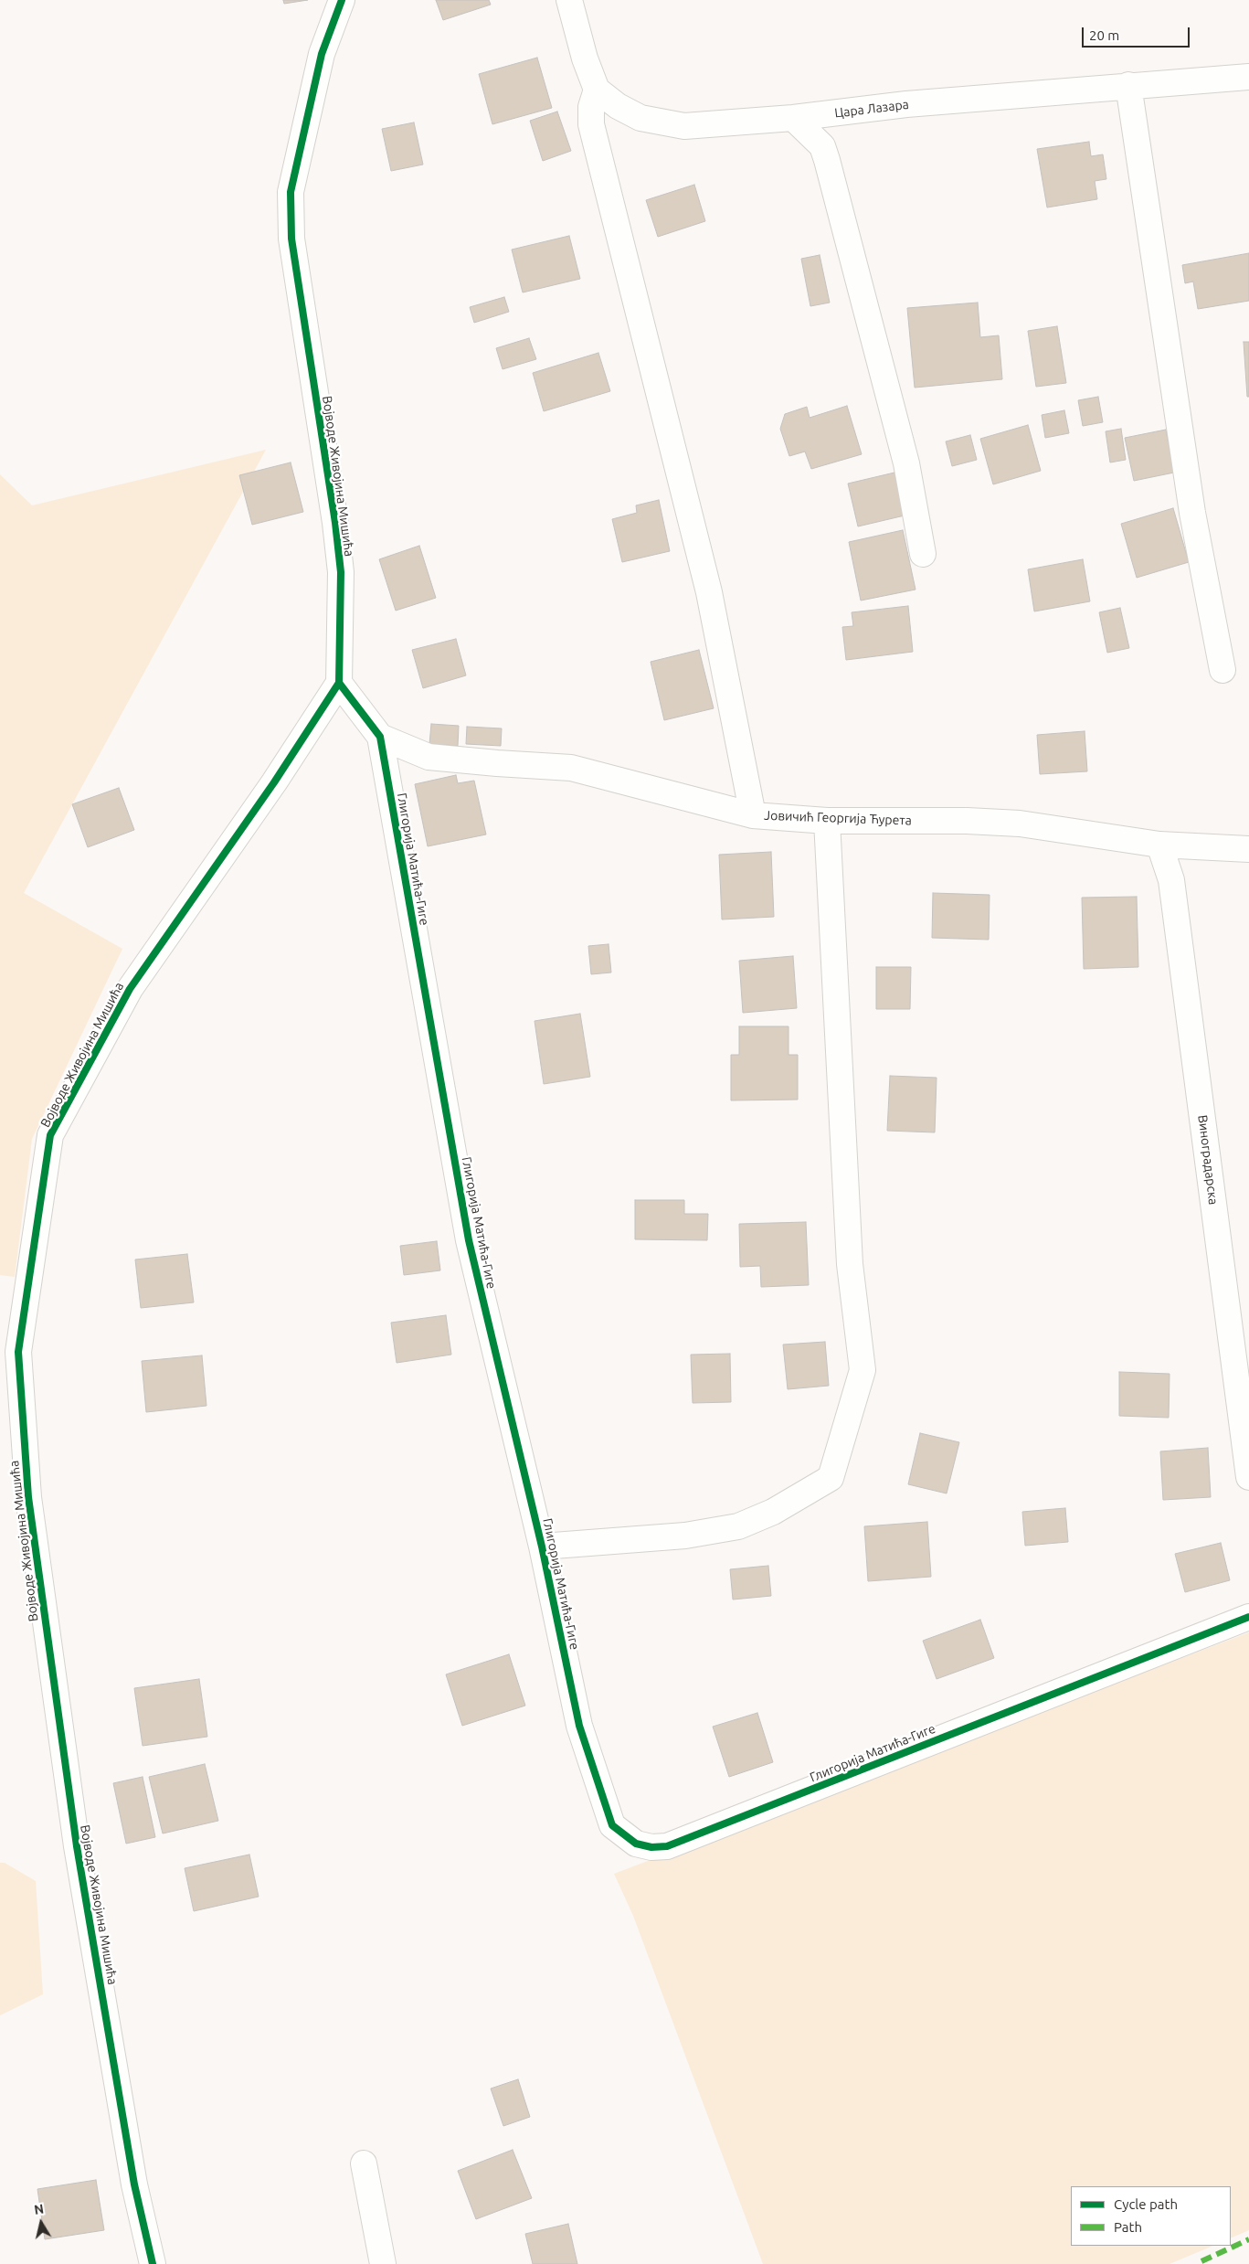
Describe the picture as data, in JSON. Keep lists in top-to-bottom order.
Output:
{
  "streets": {
    "street": [
      "Цара Лазара",
      "Војводе Живојина Мишића",
      "Јовичић Георгија Ћурета",
      "Глигорија Матића-Гиге",
      "Виноградарска"
    ]
  },
  "crossings": [
    ["Војводе Живојина Мишића", "Глигорија Матића-Гиге"],
    ["Јовичић Георгија Ћурета", "Глигорија Матића-Гиге"],
    ["Јовичић Георгија Ћурета", "Виноградарска"]
  ],
  "legend": ["Cycle path", "Path"],
  "scale_bar": "20 m",
  "north": "top"
}
